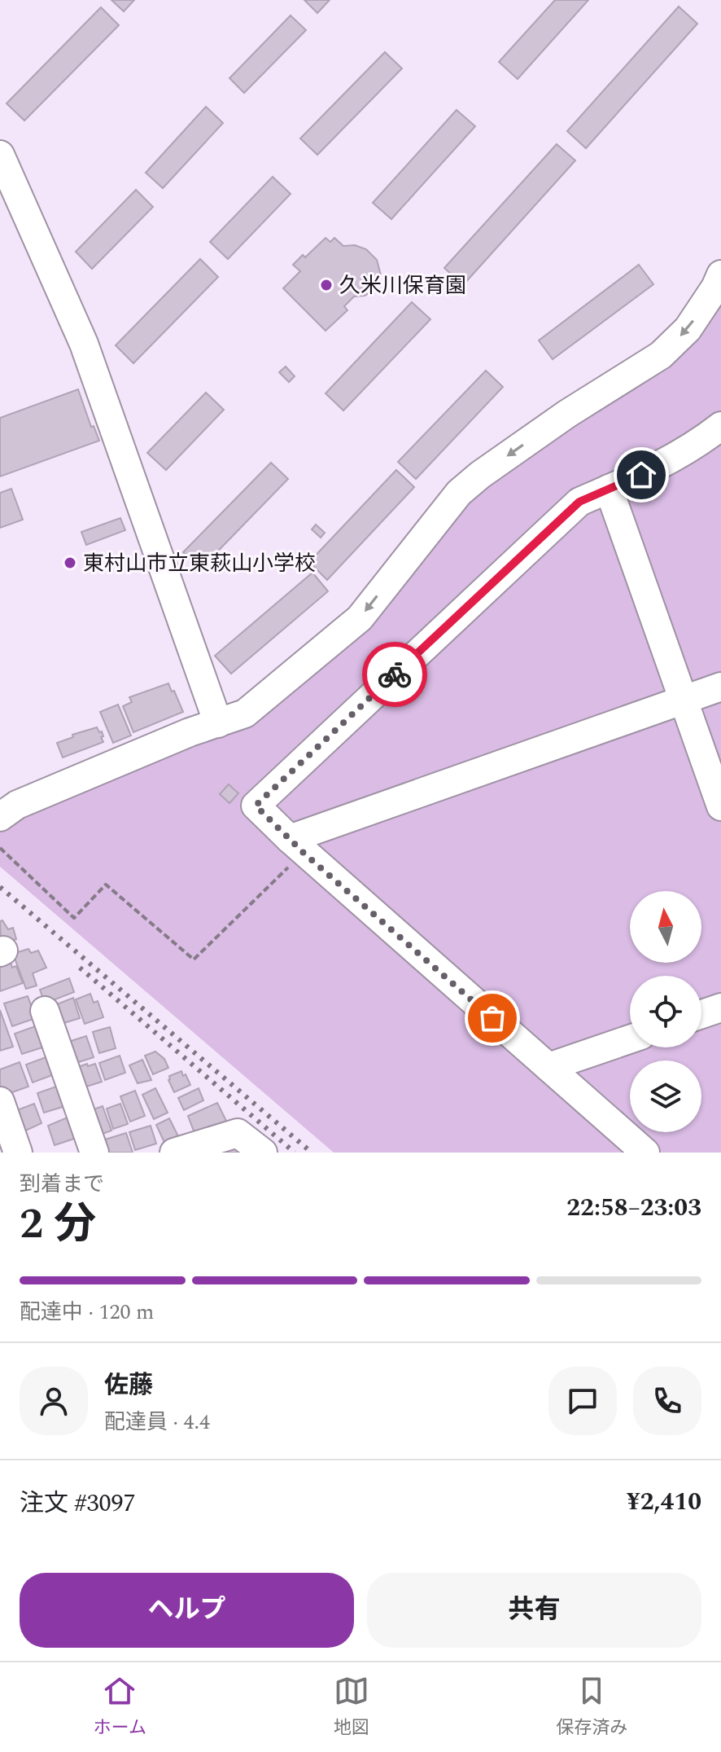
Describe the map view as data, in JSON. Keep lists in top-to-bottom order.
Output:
{
  "places": ["久米川保育園", "東村山市立東萩山小学校"],
  "north": "top",
  "page": {
    "heading": ["2 分", "到着まで", "22:58–23:03"],
    "panel": [
      "佐藤",
      "配達員 · 4.4",
      "注文 #3097",
      "¥2,410"
    ],
    "bar": "配達中 · 120 m",
    "buttons": ["ヘルプ", "共有"],
    "tabs": ["ホーム", "地図", "保存済み"]
  }
}
